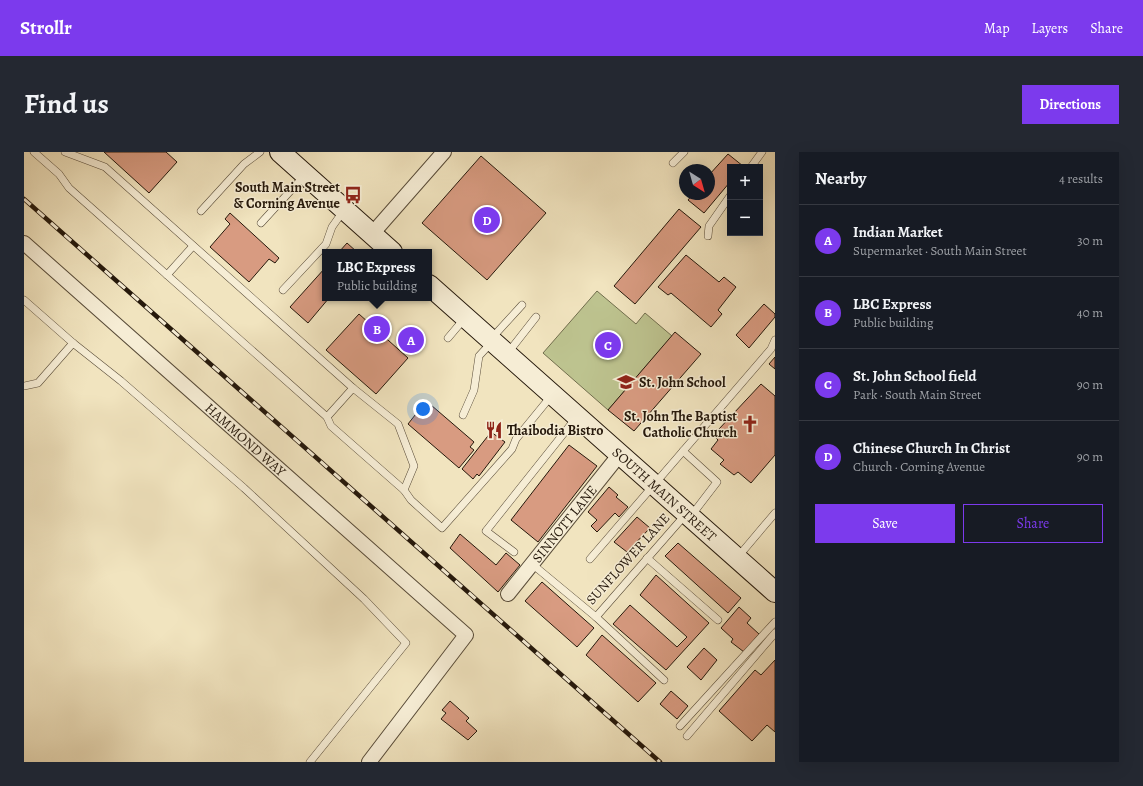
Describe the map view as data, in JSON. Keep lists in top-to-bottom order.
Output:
{
  "streets": {
    "main road": ["SOUTH MAIN STREET"],
    "street": ["HAMMOND WAY", "SINNOTT LANE"],
    "lane": ["SUNFLOWER LANE"]
  },
  "crossings": [
    ["SOUTH MAIN STREET", "SINNOTT LANE"],
    ["SOUTH MAIN STREET", "SUNFLOWER LANE"],
    ["SINNOTT LANE", "SUNFLOWER LANE"]
  ],
  "places": {
    "bus stop": ["South Main Street & Corning Avenue"],
    "school or university": ["St. John School"],
    "church": ["St. John The Baptist Catholic Church"],
    "restaurant": ["Thaibodia Bistro"]
  },
  "north": "bottom right",
  "page": {
    "header": "Strollr",
    "nav": ["Map", "Layers", "Share"],
    "title": "Find us",
    "buttons": [
      "Directions",
      ["Save", "Share"]
    ],
    "heading": ["Nearby", "4 results"],
    "map_buttons": ["+", "−"],
    "list": [
      {
        "mark": "A",
        "name": "Indian Market",
        "note": "Supermarket · South Main Street",
        "value": "30 m"
      },
      {
        "mark": "B",
        "name": "LBC Express",
        "note": "Public building",
        "value": "40 m"
      },
      {
        "mark": "C",
        "name": "St. John School field",
        "note": "Park · South Main Street",
        "value": "90 m"
      },
      {
        "mark": "D",
        "name": "Chinese Church In Christ",
        "note": "Church · Corning Avenue",
        "value": "90 m"
      }
    ],
    "pins": [
      "D",
      "B",
      "A",
      "C"
    ],
    "popup": ["LBC Express", "Public building"]
  }
}
